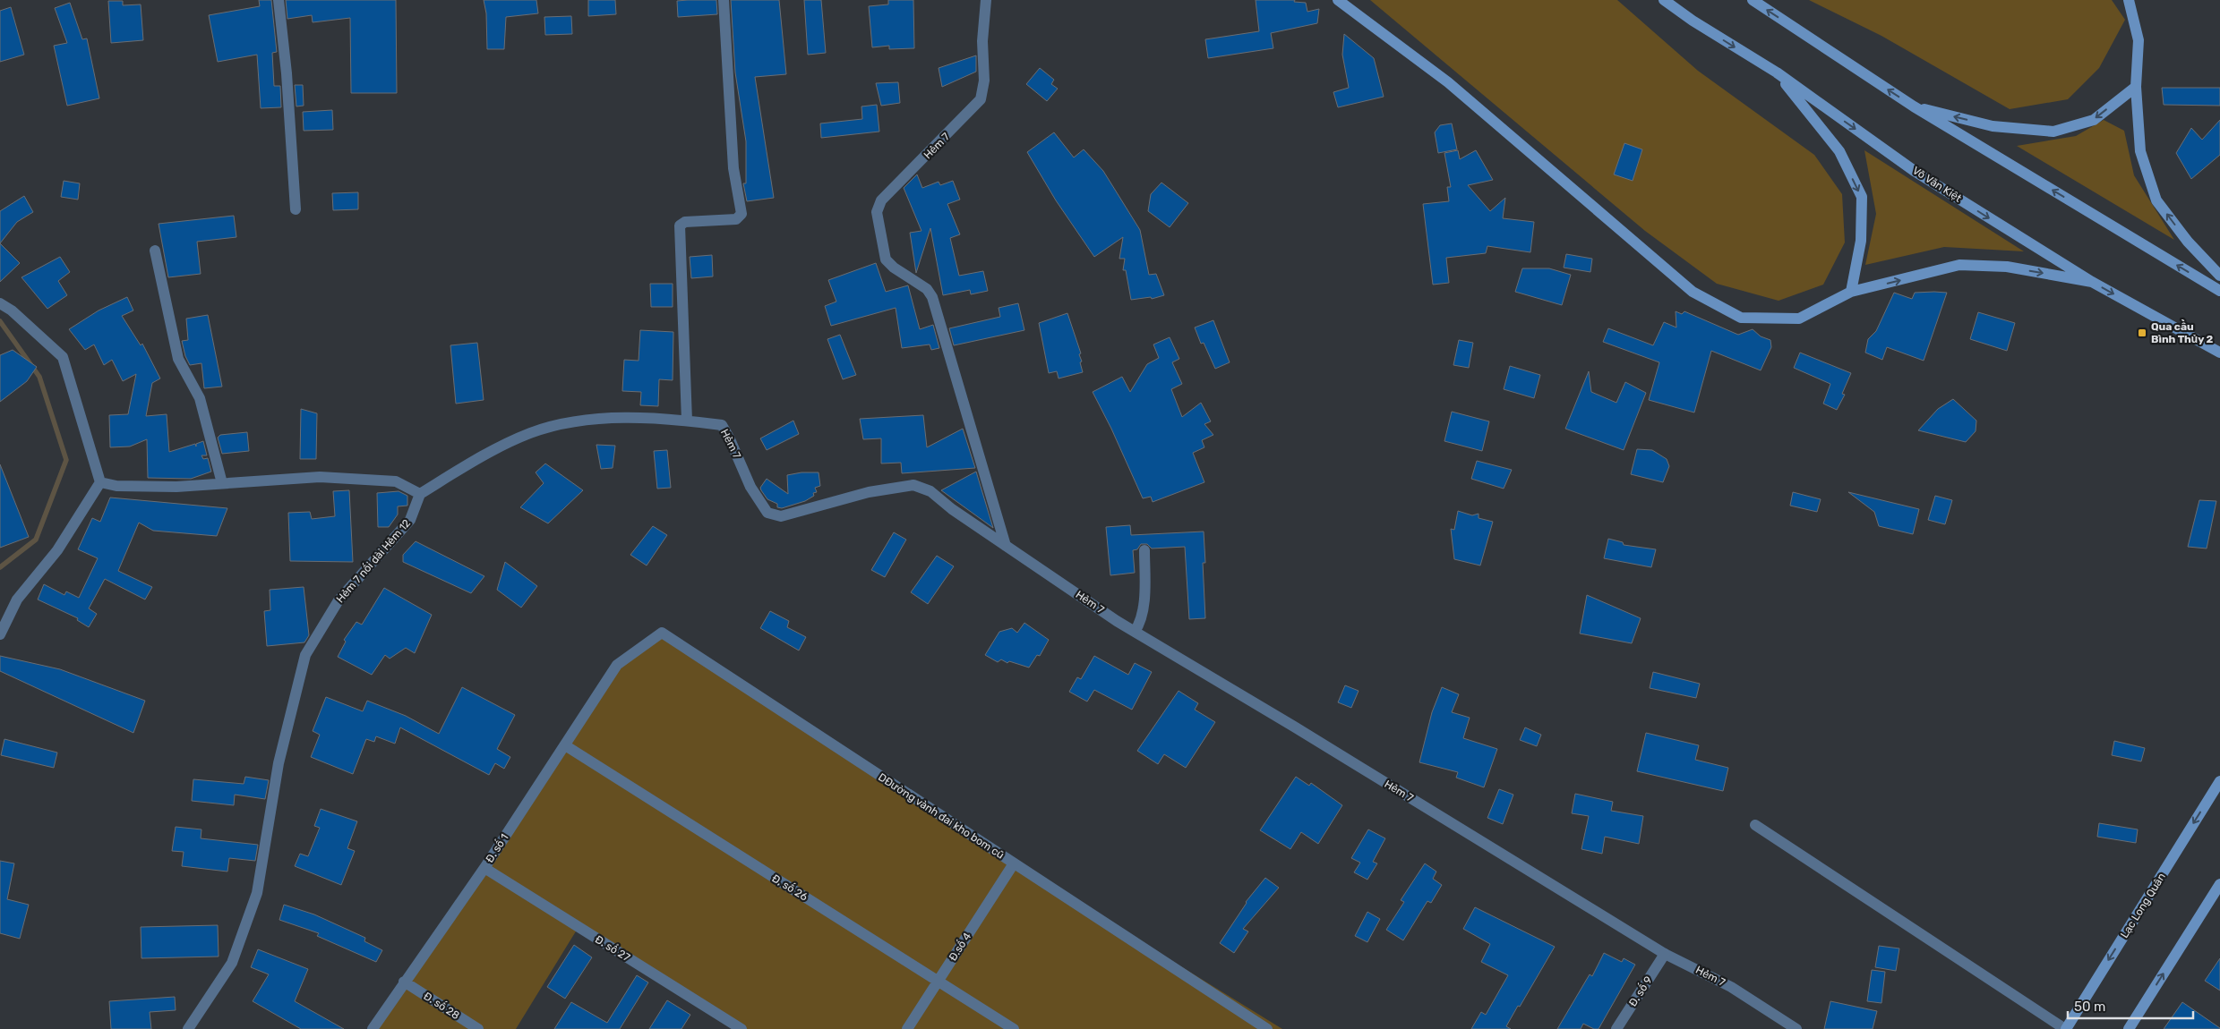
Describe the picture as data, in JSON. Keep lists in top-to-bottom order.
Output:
{
  "streets": {
    "main road": ["Võ Văn Kiệt", "Lạc Long Quân"],
    "street": [
      "Hẻm 7",
      "Hẻm 7 nối dài Hẻm 12",
      "DĐường vành đai kho bom cũ",
      "Đ. số 1",
      "Đ, số 26",
      "Đ.số 4",
      "Đ. số 27",
      "Đ. số 9",
      "Đ. số 28"
    ]
  },
  "crossings": [
    ["Hẻm 7", "Hẻm 7 nối dài Hẻm 12"],
    ["Hẻm 7", "Đ. số 9"],
    ["DĐường vành đai kho bom cũ", "Đ. số 1"],
    ["DĐường vành đai kho bom cũ", "Đ.số 4"],
    ["Đ. số 1", "Đ, số 26"],
    ["Đ. số 1", "Đ. số 27"],
    ["Đ. số 1", "Đ. số 28"],
    ["Đ, số 26", "Đ.số 4"]
  ],
  "places": {
    "transit": ["Qua cầu Bình Thủy 2"]
  },
  "scale_bar": "50 m"
}
